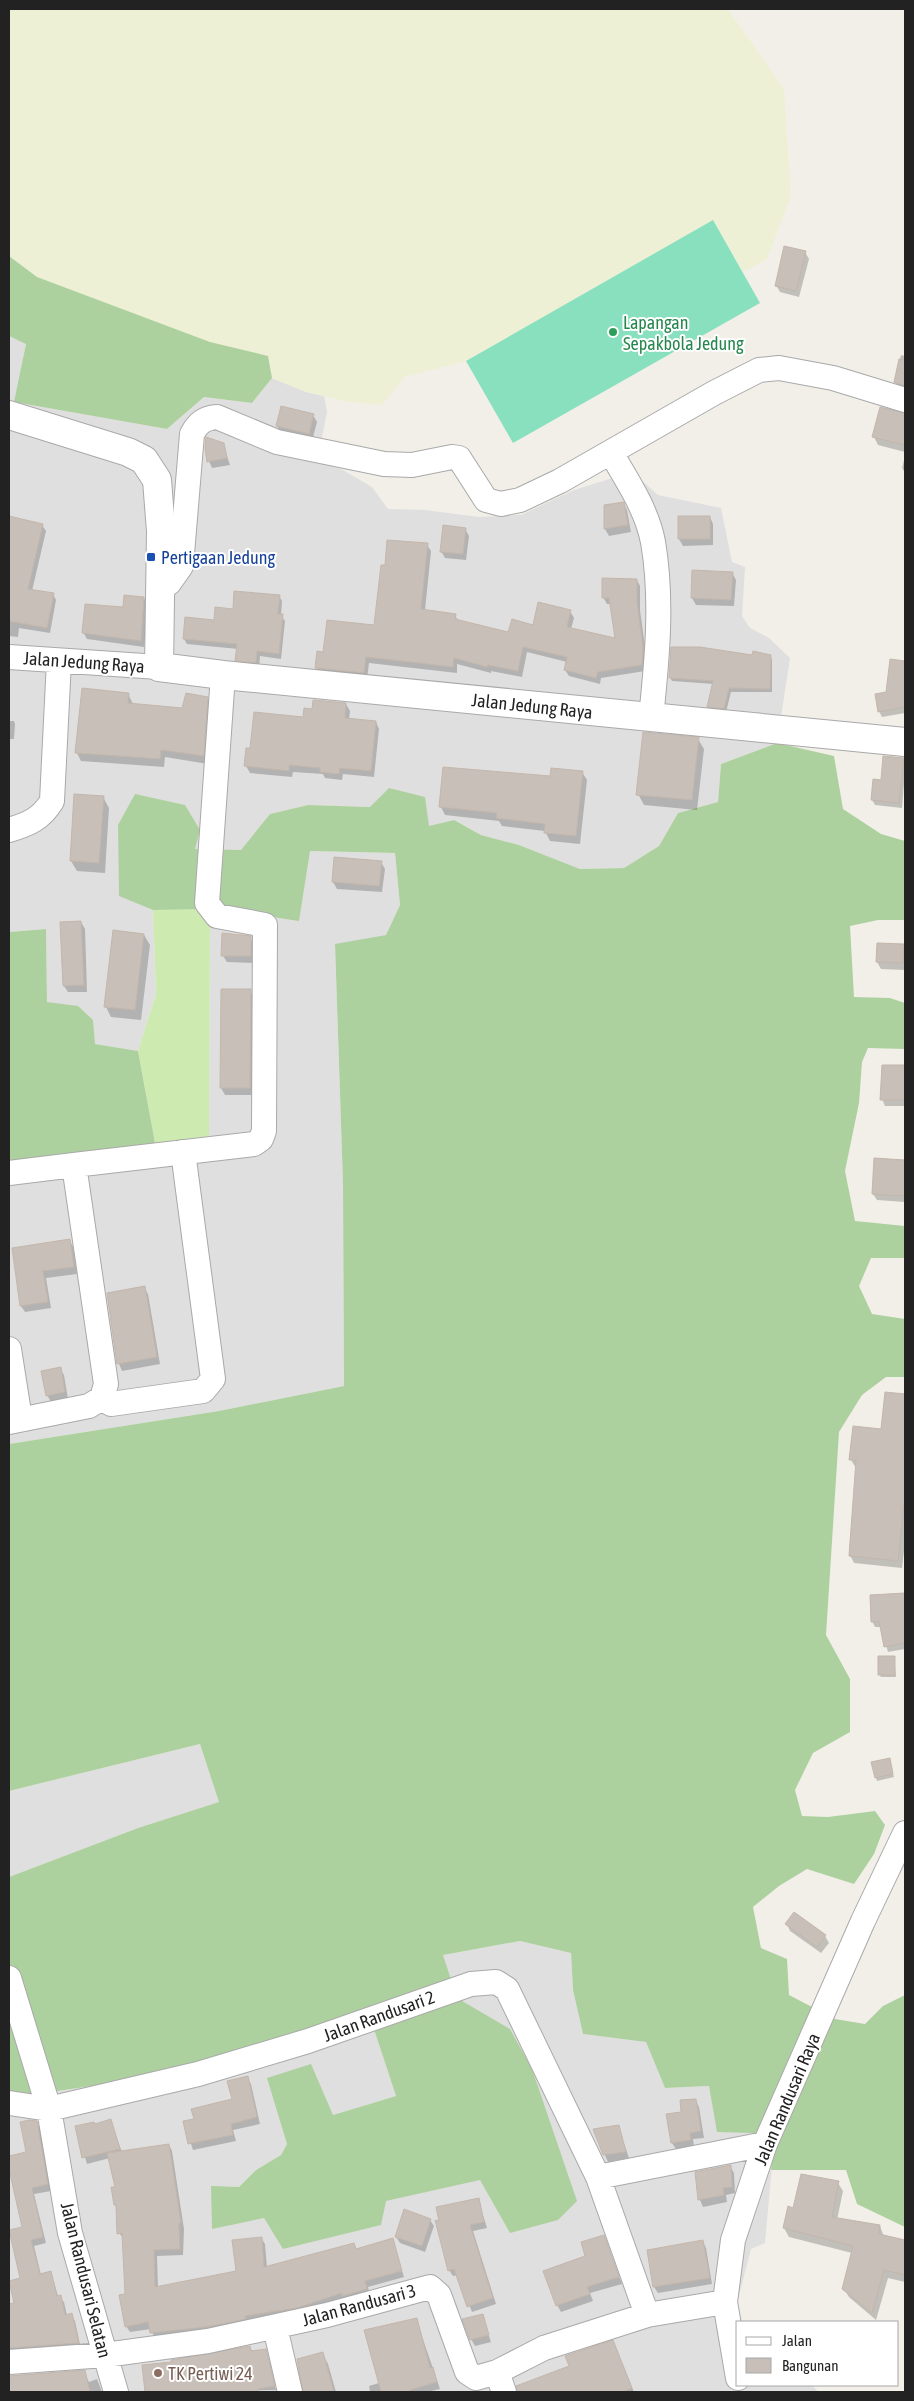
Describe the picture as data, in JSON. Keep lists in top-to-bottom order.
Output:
{
  "streets": {
    "street": [
      "Jalan Jedung Raya",
      "Jalan Randusari 2",
      "Jalan Randusari Raya",
      "Jalan Randusari Selatan",
      "Jalan Randusari 3"
    ]
  },
  "crossings": [
    ["Jalan Randusari 2", "Jalan Randusari Selatan"],
    ["Jalan Randusari 2", "Jalan Randusari 3"],
    ["Jalan Randusari Raya", "Jalan Randusari 3"],
    ["Jalan Randusari Selatan", "Jalan Randusari 3"]
  ],
  "places": {
    "other": ["Lapangan Sepakbola Jedung", "TK Pertiwi 24"],
    "transit": ["Pertigaan Jedung"]
  },
  "legend": ["Jalan", "Bangunan"]
}
